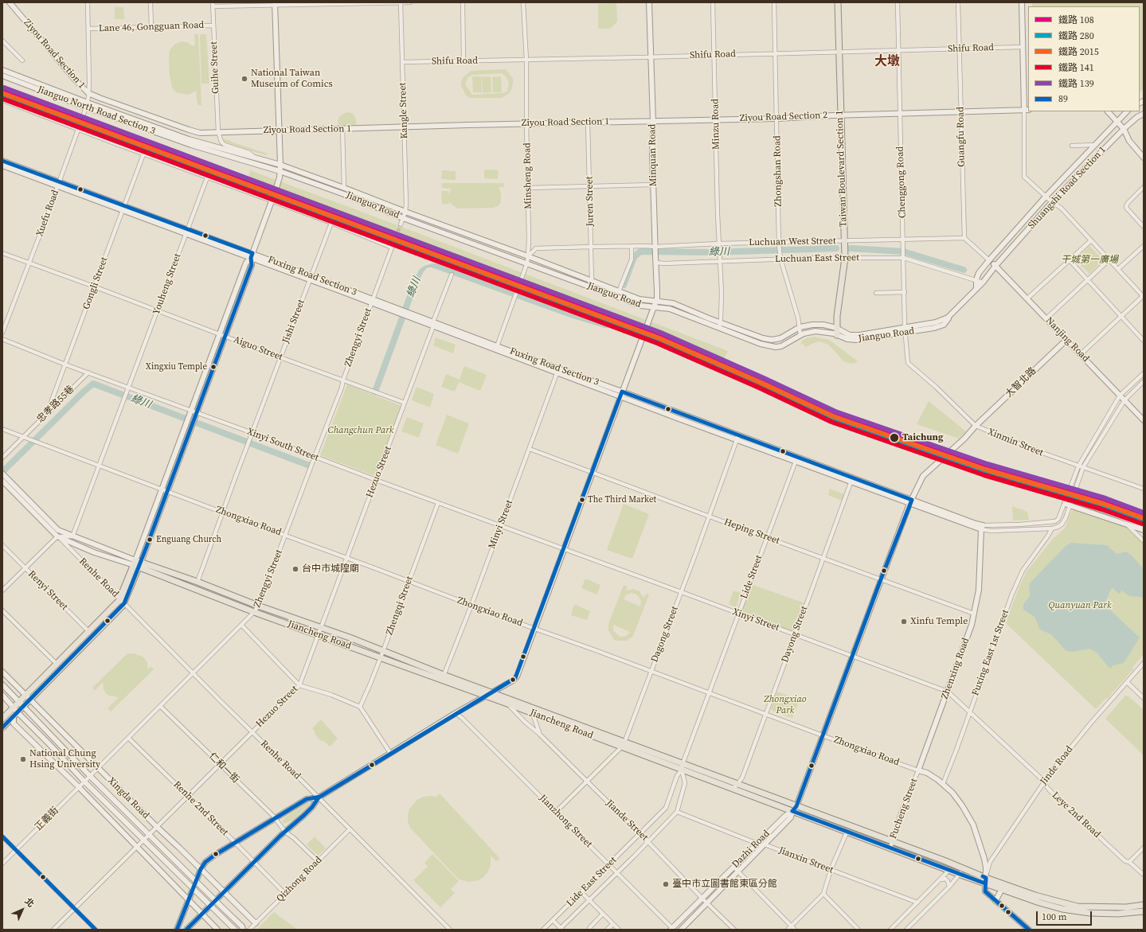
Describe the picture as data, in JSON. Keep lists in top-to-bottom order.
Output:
{
  "streets": {
    "main road": ["Taiwan Boulevard Section 1", "Jiancheng Road"],
    "street": [
      "Lane 46, Gongguan Road",
      "Shifu Road",
      "Ziyou Road Section 1",
      "Guihe Street",
      "Jianguo North Road Section 3",
      "Kangle Street",
      "Ziyou Road Section 2",
      "Minzu Road",
      "Guangfu Road",
      "Minquan Road",
      "Zhongshan Road",
      "Minsheng Road",
      "Chenggong Road",
      "Shuangshi Road Section 1",
      "Juren Street",
      "Jianguo Road",
      "Xuefu Road",
      "Luchuan West Street",
      "Luchuan East Street",
      "Fuxing Road Section 3",
      "Gongli Street",
      "Youheng Street",
      "Jishi Street",
      "Zhengyi Street",
      "Nanjing Road",
      "Aiguo Street",
      "大智北路",
      "忠孝路55巷",
      "Xinmin Street",
      "Xinyi South Street",
      "Hezuo Street",
      "Zhongxiao Road",
      "Minyi Street",
      "Heping Street",
      "Lide Street",
      "Renhe Road",
      "Renyi Street",
      "Zhengqi Street",
      "Xinyi Street",
      "Dagong Street",
      "Dayong Street",
      "Fuxing East 1st Street",
      "Zhenxing Road",
      "Jinde Road",
      "仁和一街",
      "Xingda Road",
      "Renhe 2nd Street",
      "Fucheng Street",
      "Leye 2nd Road",
      "正義街",
      "Jiande Street",
      "Jianzhong Street",
      "Dazhi Road",
      "Jianxin Street",
      "Qizhong Road",
      "Lide East Street"
    ]
  },
  "crossings": [
    ["Lane 46, Gongguan Road", "Guihe Street"],
    ["Lane 46, Gongguan Road", "Xuefu Road"],
    ["Shifu Road", "Kangle Street"],
    ["Shifu Road", "Minzu Road"],
    ["Shifu Road", "Guangfu Road"],
    ["Shifu Road", "Minquan Road"],
    ["Shifu Road", "Taiwan Boulevard Section 1"],
    ["Shifu Road", "Zhongshan Road"],
    ["Shifu Road", "Minsheng Road"],
    ["Shifu Road", "Chenggong Road"],
    ["Ziyou Road Section 1", "Guihe Street"],
    ["Ziyou Road Section 1", "Kangle Street"],
    ["Ziyou Road Section 1", "Ziyou Road Section 2"],
    ["Ziyou Road Section 1", "Minquan Road"],
    ["Ziyou Road Section 1", "Minsheng Road"],
    ["Ziyou Road Section 1", "Juren Street"],
    ["Ziyou Road Section 1", "Xuefu Road"],
    ["Jianguo North Road Section 3", "Jianguo Road"],
    ["Jianguo North Road Section 3", "Xuefu Road"],
    ["Kangle Street", "Jianguo Road"],
    ["Ziyou Road Section 2", "Minzu Road"],
    ["Ziyou Road Section 2", "Guangfu Road"],
    ["Ziyou Road Section 2", "Minquan Road"],
    ["Ziyou Road Section 2", "Taiwan Boulevard Section 1"],
    ["Ziyou Road Section 2", "Zhongshan Road"],
    ["Ziyou Road Section 2", "Chenggong Road"],
    ["Minzu Road", "Luchuan West Street"],
    ["Minzu Road", "Luchuan East Street"],
    ["Guangfu Road", "Luchuan West Street"],
    ["Minquan Road", "Jianguo Road"],
    ["Minquan Road", "Luchuan West Street"],
    ["Minquan Road", "Luchuan East Street"],
    ["Minquan Road", "Fuxing Road Section 3"],
    ["Minquan Road", "Xinyi South Street"],
    ["Minquan Road", "Zhongxiao Road"],
    ["Minquan Road", "Heping Street"],
    ["Minquan Road", "Renhe Road"],
    ["Minquan Road", "Xinyi Street"],
    ["Minquan Road", "Jiancheng Road"],
    ["Minquan Road", "Jianzhong Street"],
    ["Taiwan Boulevard Section 1", "Jianguo Road"],
    ["Taiwan Boulevard Section 1", "Luchuan West Street"],
    ["Taiwan Boulevard Section 1", "Luchuan East Street"],
    ["Zhongshan Road", "Luchuan West Street"],
    ["Zhongshan Road", "Luchuan East Street"],
    ["Minsheng Road", "Jianguo Road"],
    ["Minsheng Road", "Luchuan West Street"],
    ["Minsheng Road", "Fuxing Road Section 3"],
    ["Chenggong Road", "Jianguo Road"],
    ["Chenggong Road", "Luchuan West Street"],
    ["Chenggong Road", "Luchuan East Street"],
    ["Chenggong Road", "Xinmin Street"],
    ["Shuangshi Road Section 1", "Jianguo Road"],
    ["Shuangshi Road Section 1", "Luchuan East Street"],
    ["Shuangshi Road Section 1", "Nanjing Road"],
    ["Juren Street", "Jianguo Road"],
    ["Juren Street", "Luchuan West Street"],
    ["Jianguo Road", "Xuefu Road"],
    ["Jianguo Road", "Luchuan West Street"],
    ["Jianguo Road", "Luchuan East Street"],
    ["Xuefu Road", "Fuxing Road Section 3"],
    ["Xuefu Road", "Aiguo Street"],
    ["Fuxing Road Section 3", "Gongli Street"],
    ["Fuxing Road Section 3", "Youheng Street"],
    ["Fuxing Road Section 3", "Jishi Street"],
    ["Fuxing Road Section 3", "Zhengyi Street"],
    ["Fuxing Road Section 3", "大智北路"],
    ["Fuxing Road Section 3", "Hezuo Street"],
    ["Fuxing Road Section 3", "Minyi Street"],
    ["Fuxing Road Section 3", "Lide Street"],
    ["Fuxing Road Section 3", "Dagong Street"],
    ["Fuxing Road Section 3", "Dayong Street"],
    ["Fuxing Road Section 3", "Zhenxing Road"],
    ["Fuxing Road Section 3", "Dazhi Road"],
    ["Gongli Street", "Aiguo Street"],
    ["Gongli Street", "忠孝路55巷"],
    ["Gongli Street", "Xinyi South Street"],
    ["Youheng Street", "Aiguo Street"],
    ["Youheng Street", "Xinyi South Street"],
    ["Youheng Street", "Zhongxiao Road"],
    ["Jishi Street", "Aiguo Street"],
    ["Jishi Street", "Xinyi South Street"],
    ["Jishi Street", "Zhongxiao Road"],
    ["Zhengyi Street", "Aiguo Street"],
    ["Zhengyi Street", "Xinyi South Street"],
    ["Zhengyi Street", "Zhongxiao Road"],
    ["Zhengyi Street", "Renhe Road"],
    ["Zhengyi Street", "Jiancheng Road"],
    ["Zhengyi Street", "仁和一街"],
    ["Zhengyi Street", "Xingda Road"],
    ["Zhengyi Street", "Renhe 2nd Street"],
    ["Zhengyi Street", "正義街"],
    ["Nanjing Road", "大智北路"],
    ["Aiguo Street", "Hezuo Street"],
    ["大智北路", "Xinmin Street"],
    ["大智北路", "Dazhi Road"],
    ["忠孝路55巷", "Xinyi South Street"],
    ["忠孝路55巷", "Zhongxiao Road"],
    ["Xinyi South Street", "Hezuo Street"],
    ["Xinyi South Street", "Minyi Street"],
    ["Xinyi South Street", "Zhengqi Street"],
    ["Xinyi South Street", "Xinyi Street"],
    ["Hezuo Street", "Zhongxiao Road"],
    ["Hezuo Street", "Renhe Road"],
    ["Hezuo Street", "Jiancheng Road"],
    ["Hezuo Street", "仁和一街"],
    ["Hezuo Street", "Xingda Road"],
    ["Hezuo Street", "Renhe 2nd Street"],
    ["Zhongxiao Road", "Minyi Street"],
    ["Zhongxiao Road", "Lide Street"],
    ["Zhongxiao Road", "Zhengqi Street"],
    ["Zhongxiao Road", "Dagong Street"],
    ["Zhongxiao Road", "Dayong Street"],
    ["Zhongxiao Road", "Jiancheng Road"],
    ["Zhongxiao Road", "Fuxing East 1st Street"],
    ["Zhongxiao Road", "Zhenxing Road"],
    ["Zhongxiao Road", "Jinde Road"],
    ["Zhongxiao Road", "Fucheng Street"],
    ["Zhongxiao Road", "Dazhi Road"],
    ["Minyi Street", "Heping Street"],
    ["Minyi Street", "Jiancheng Road"],
    ["Heping Street", "Lide Street"],
    ["Heping Street", "Dagong Street"],
    ["Heping Street", "Dayong Street"],
    ["Heping Street", "Zhenxing Road"],
    ["Heping Street", "Dazhi Road"],
    ["Lide Street", "Xinyi Street"],
    ["Lide Street", "Jiancheng Road"],
    ["Lide Street", "Jiande Street"],
    ["Lide Street", "Lide East Street"],
    ["Renhe Road", "Jiancheng Road"],
    ["Renhe Road", "Qizhong Road"],
    ["Zhengqi Street", "Jiancheng Road"],
    ["Xinyi Street", "Dagong Street"],
    ["Xinyi Street", "Dayong Street"],
    ["Xinyi Street", "Zhenxing Road"],
    ["Xinyi Street", "Leye 2nd Road"],
    ["Xinyi Street", "Dazhi Road"],
    ["Dagong Street", "Jiancheng Road"],
    ["Dagong Street", "Jiande Street"],
    ["Dagong Street", "Jianzhong Street"],
    ["Dayong Street", "Jiancheng Road"],
    ["Jiancheng Road", "Jinde Road"],
    ["Jiancheng Road", "Fucheng Street"],
    ["Jiancheng Road", "Jiande Street"],
    ["Jiancheng Road", "Dazhi Road"],
    ["Fuxing East 1st Street", "Leye 2nd Road"],
    ["Zhenxing Road", "Fucheng Street"],
    ["Zhenxing Road", "Leye 2nd Road"],
    ["Jinde Road", "Leye 2nd Road"],
    ["仁和一街", "Qizhong Road"],
    ["Xingda Road", "正義街"],
    ["Xingda Road", "Qizhong Road"],
    ["Renhe 2nd Street", "Qizhong Road"],
    ["Jiande Street", "Dazhi Road"],
    ["Jiande Street", "Lide East Street"],
    ["Jianzhong Street", "Dazhi Road"],
    ["Jianzhong Street", "Lide East Street"],
    ["Dazhi Road", "Jianxin Street"]
  ],
  "districts": ["大墩"],
  "water": ["綠川"],
  "parks": [
    "干城第一廣場",
    "Changchun Park",
    "Quanyuan Park",
    "Zhongxiao Park"
  ],
  "places": [
    "National Taiwan Museum of Comics",
    "Xingxiu Temple",
    "Taichung",
    "The Third Market",
    "Enguang Church",
    "台中市城隍廟",
    "Xinfu Temple",
    "National Chung Hsing University",
    "臺中市立圖書館東區分館"
  ],
  "lines": [
    "rail line 139",
    "rail line 108",
    "rail line 2015",
    "rail line 280",
    "rail line 141",
    "transit line 89"
  ],
  "legend": [
    "鐵路 108",
    "鐵路 280",
    "鐵路 2015",
    "鐵路 141",
    "鐵路 139",
    "89"
  ],
  "scale_bar": "100 m",
  "north": "top right"
}
